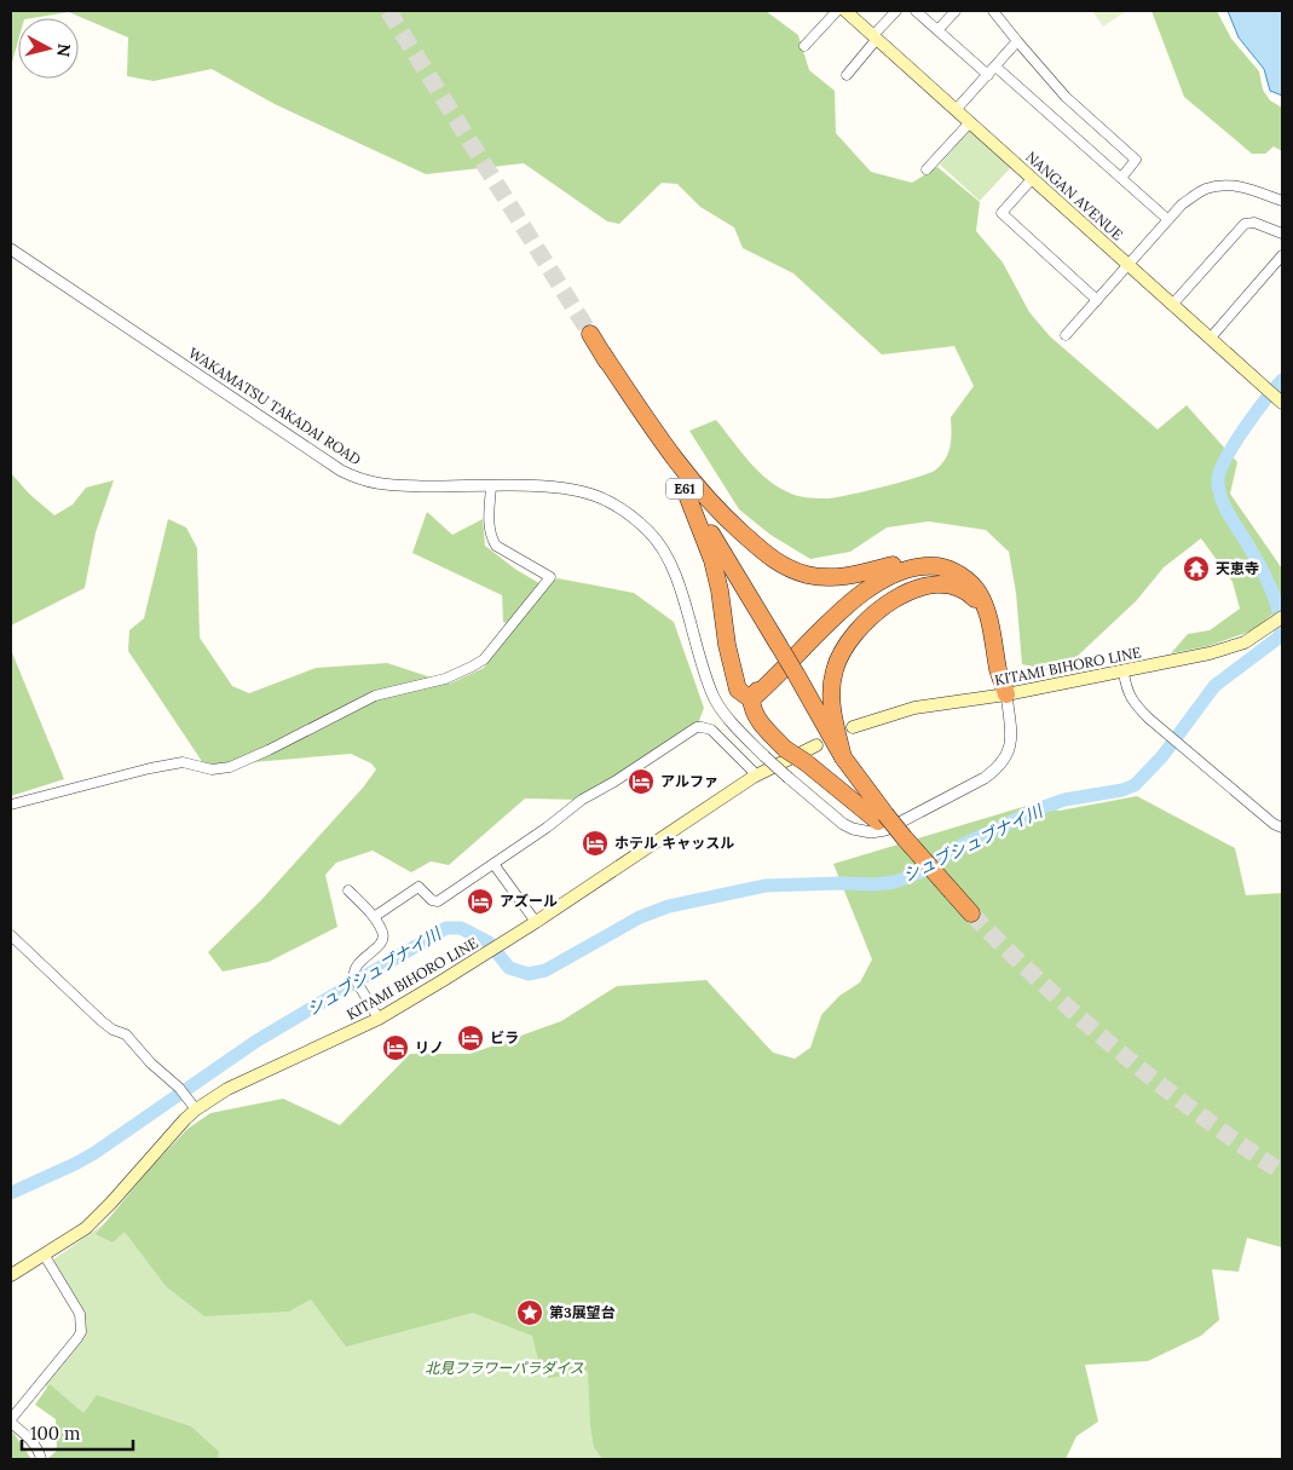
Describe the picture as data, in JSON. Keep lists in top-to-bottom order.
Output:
{
  "streets": {
    "highway": ["E61"],
    "main road": ["NANGAN AVENUE", "KITAMI BIHORO LINE"],
    "street": ["WAKAMATSU TAKADAI ROAD"]
  },
  "crossings": [
    ["WAKAMATSU TAKADAI ROAD", "KITAMI BIHORO LINE"]
  ],
  "water": ["シュブシュブナイ川"],
  "parks": ["北見フラワーパラダイス"],
  "places": {
    "temple": ["天恵寺"],
    "hotel": [
      "アルファ",
      "ホテル キャッスル",
      "アズール",
      "ビラ",
      "リノ"
    ],
    "place": ["第3展望台"]
  },
  "scale_bar": "100 m",
  "north": "right"
}
